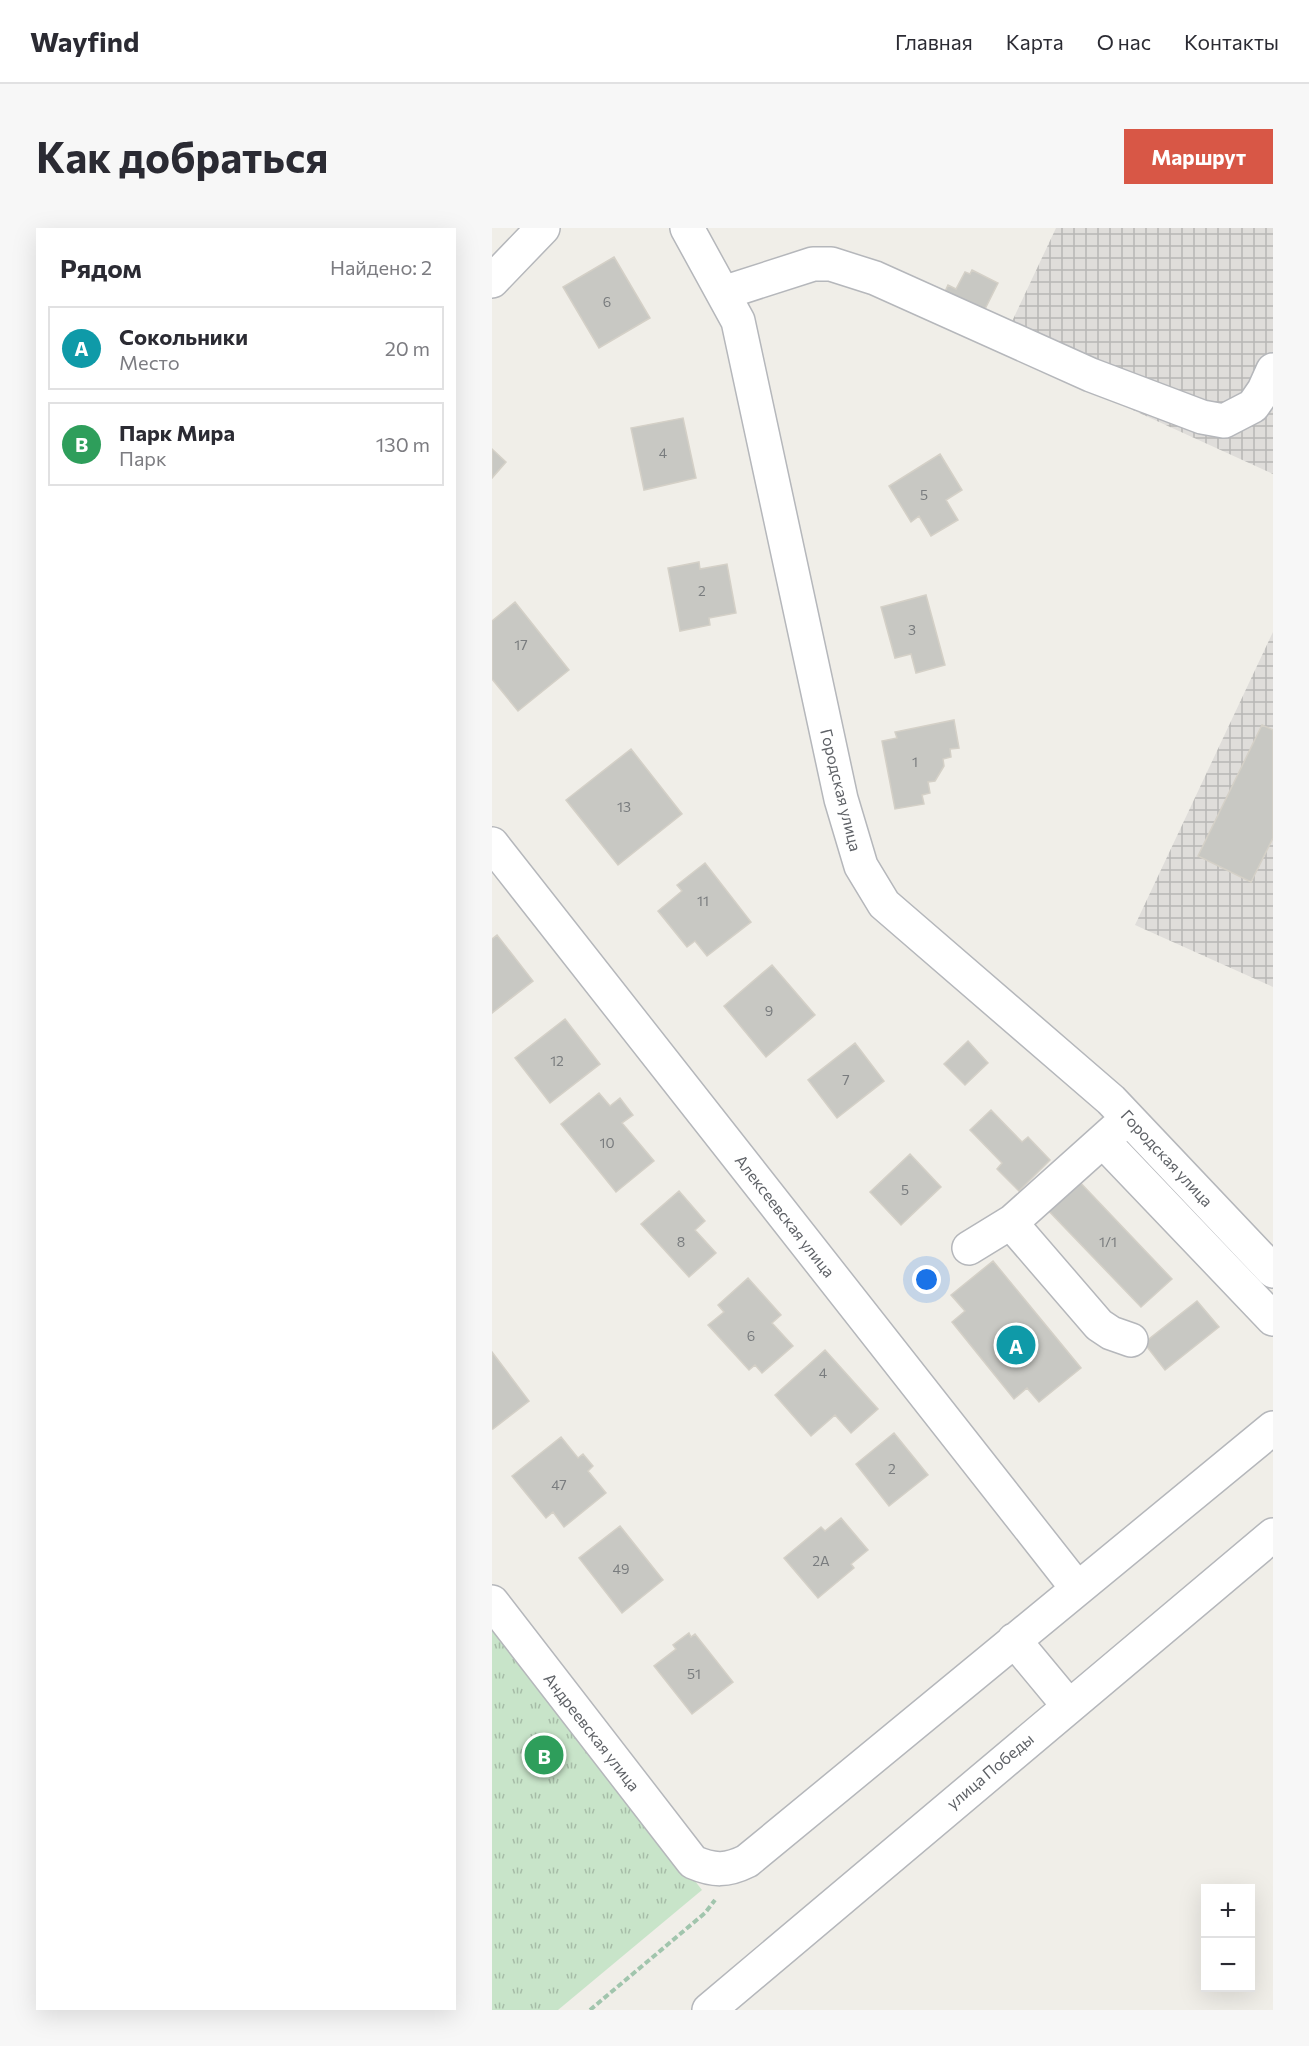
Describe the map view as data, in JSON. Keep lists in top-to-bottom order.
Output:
{
  "streets": {
    "street": [
      "Городская улица",
      "Алексеевская улица",
      "Андреевская улица",
      "улица Победы"
    ]
  },
  "house_numbers": [
    "6",
    "4",
    "5",
    "2",
    "3",
    "17",
    "1",
    "13",
    "11",
    "9",
    "12",
    "7",
    "10",
    "5",
    "8",
    "1/1",
    "6",
    "4",
    "2",
    "47",
    "2А",
    "49",
    "51"
  ],
  "page": {
    "header": "Wayfind",
    "nav": [
      "Главная",
      "Карта",
      "О нас",
      "Контакты"
    ],
    "buttons": "Маршрут",
    "title": "Как добраться",
    "heading": ["Рядом", "Найдено: 2"],
    "list": [
      {
        "mark": "A",
        "name": "Сокольники",
        "note": "Место",
        "value": "20 m"
      },
      {
        "mark": "B",
        "name": "Парк Мира",
        "note": "Парк",
        "value": "130 m"
      }
    ],
    "pins": ["A", "B"],
    "map_buttons": ["+", "−"]
  }
}
